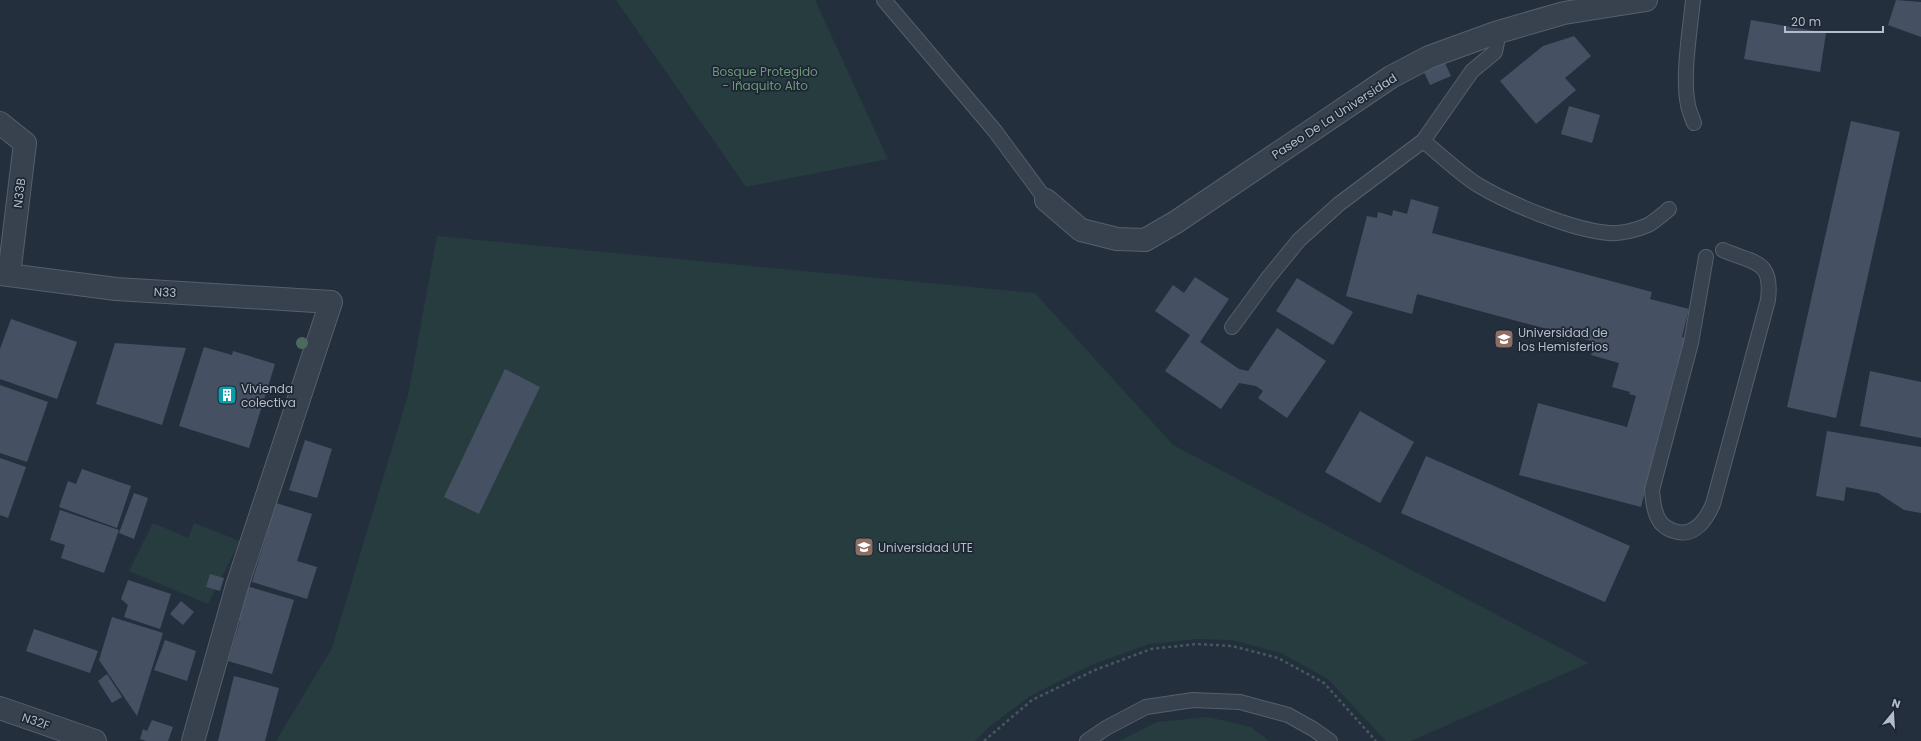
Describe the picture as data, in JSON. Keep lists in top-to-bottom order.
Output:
{
  "streets": {
    "street": [
      "Paseo De La Universidad",
      "N33B",
      "N33",
      "N32F"
    ]
  },
  "crossings": [
    ["N33B", "N33"]
  ],
  "parks": ["Bosque Protegido - Iñaquito Alto"],
  "places": {
    "school or university": ["Universidad de los Hemisferios", "Universidad UTE"],
    "building": ["Vivienda colectiva"]
  },
  "scale_bar": "20 m",
  "north": "top"
}
